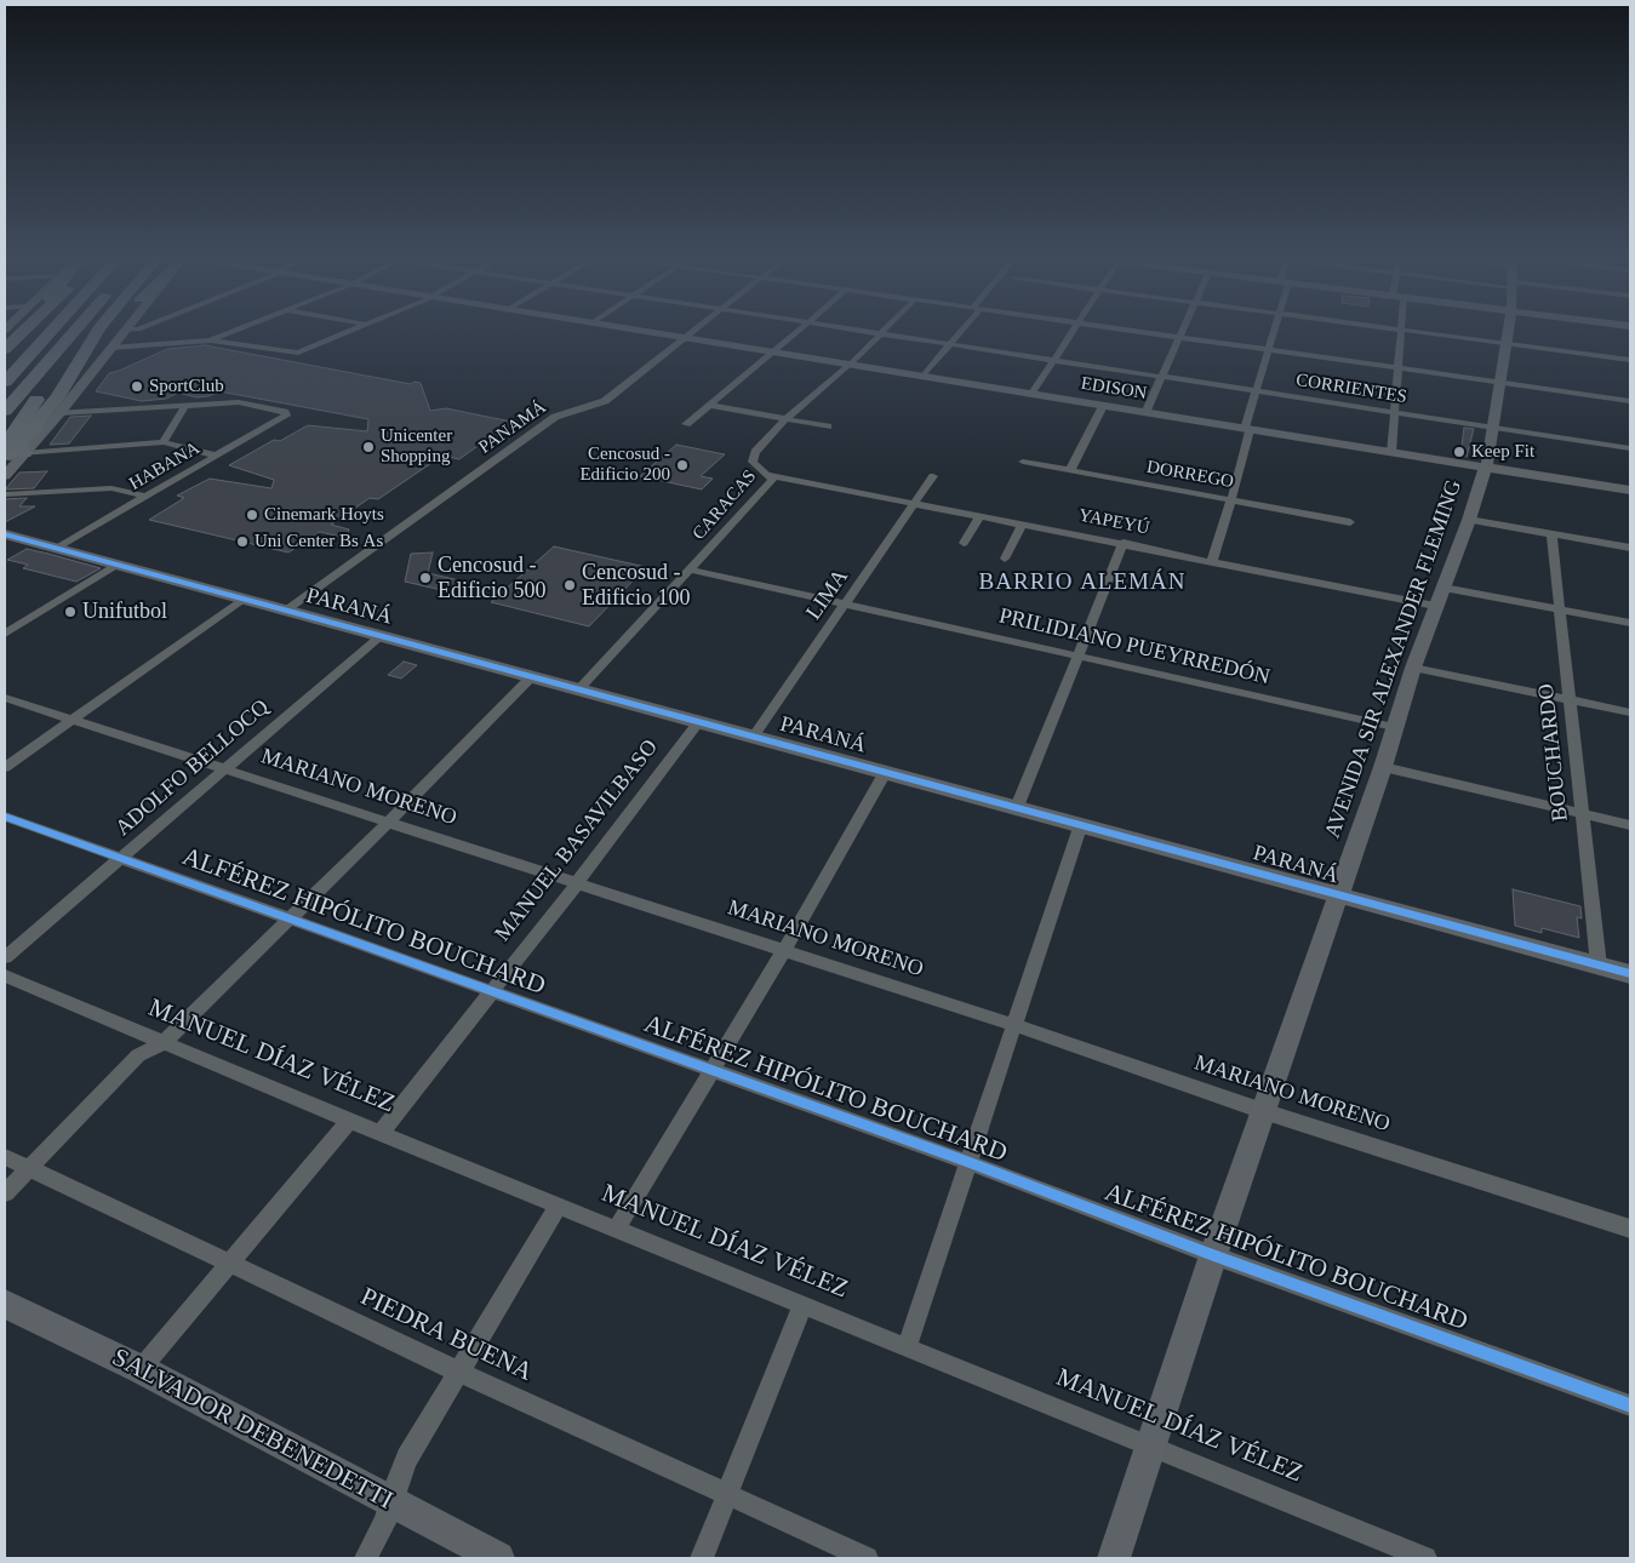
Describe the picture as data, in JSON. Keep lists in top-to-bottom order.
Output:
{
  "streets": {
    "street": [
      "EDISON",
      "CORRIENTES",
      "PANAMÁ",
      "HABANA",
      "DORREGO",
      "CARACAS",
      "YAPEYÚ",
      "LIMA",
      "PARANÁ",
      "PRILIDIANO PUEYRREDÓN",
      "AVENIDA SIR ALEXANDER FLEMING",
      "BOUCHARDO",
      "ADOLFO BELLOCQ",
      "MARIANO MORENO",
      "MANUEL BASAVILBASO",
      "ALFÉREZ HIPÓLITO BOUCHARD",
      "MANUEL DÍAZ VÉLEZ",
      "PIEDRA BUENA",
      "SALVADOR DEBENEDETTI"
    ]
  },
  "crossings": [
    ["EDISON", "PANAMÁ"],
    ["EDISON", "CARACAS"],
    ["EDISON", "AVENIDA SIR ALEXANDER FLEMING"],
    ["CORRIENTES", "CARACAS"],
    ["CORRIENTES", "AVENIDA SIR ALEXANDER FLEMING"],
    ["PANAMÁ", "PARANÁ"],
    ["HABANA", "PARANÁ"],
    ["CARACAS", "YAPEYÚ"],
    ["CARACAS", "PARANÁ"],
    ["CARACAS", "PRILIDIANO PUEYRREDÓN"],
    ["YAPEYÚ", "LIMA"],
    ["YAPEYÚ", "AVENIDA SIR ALEXANDER FLEMING"],
    ["LIMA", "PARANÁ"],
    ["LIMA", "PRILIDIANO PUEYRREDÓN"],
    ["PARANÁ", "AVENIDA SIR ALEXANDER FLEMING"],
    ["PARANÁ", "BOUCHARDO"],
    ["PARANÁ", "ADOLFO BELLOCQ"],
    ["PARANÁ", "MANUEL BASAVILBASO"],
    ["PRILIDIANO PUEYRREDÓN", "AVENIDA SIR ALEXANDER FLEMING"],
    ["AVENIDA SIR ALEXANDER FLEMING", "MARIANO MORENO"],
    ["AVENIDA SIR ALEXANDER FLEMING", "ALFÉREZ HIPÓLITO BOUCHARD"],
    ["AVENIDA SIR ALEXANDER FLEMING", "MANUEL DÍAZ VÉLEZ"],
    ["ADOLFO BELLOCQ", "MARIANO MORENO"],
    ["ADOLFO BELLOCQ", "ALFÉREZ HIPÓLITO BOUCHARD"],
    ["MARIANO MORENO", "MANUEL BASAVILBASO"],
    ["MANUEL BASAVILBASO", "ALFÉREZ HIPÓLITO BOUCHARD"],
    ["MANUEL BASAVILBASO", "MANUEL DÍAZ VÉLEZ"]
  ],
  "districts": ["BARRIO ALEMÁN"],
  "places": [
    "SportClub",
    "Unicenter Shopping",
    "Keep Fit",
    "Cencosud - Edificio 200",
    "Cinemark Hoyts",
    "Uni Center Bs As",
    "Cencosud - Edificio 500",
    "Cencosud - Edificio 100",
    "Unifutbol"
  ]
}
